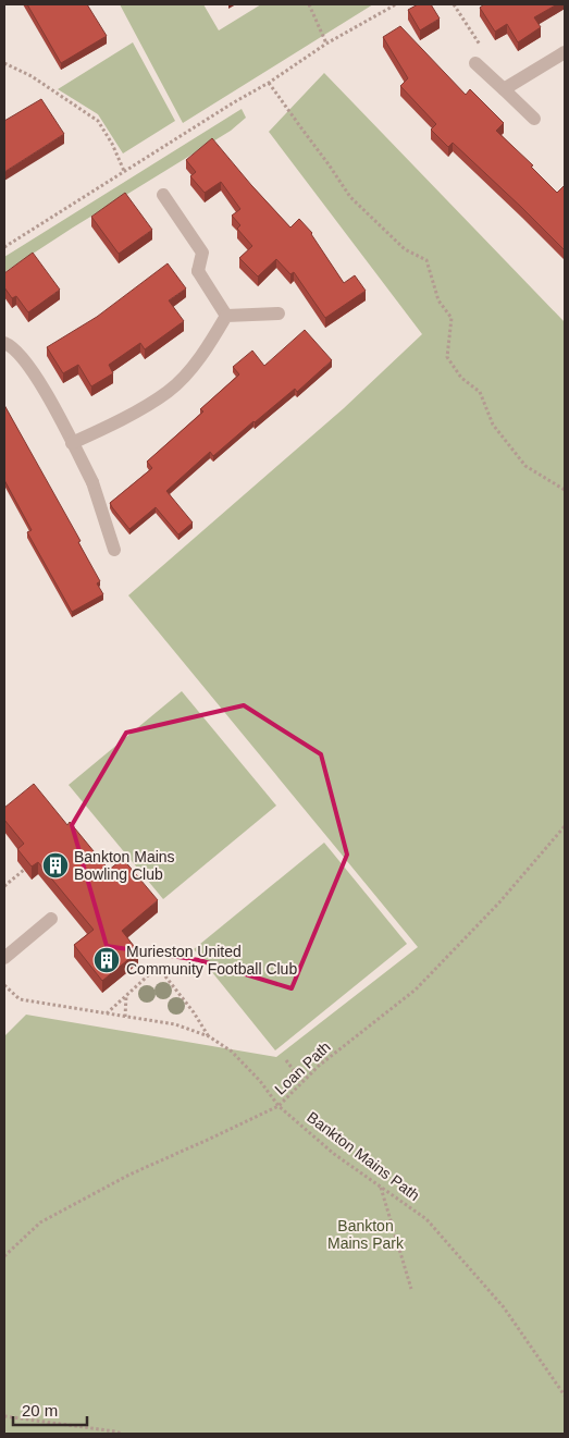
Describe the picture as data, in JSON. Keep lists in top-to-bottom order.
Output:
{
  "streets": {
    "path": ["Loan Path", "Bankton Mains Path"]
  },
  "crossings": [
    ["Loan Path", "Bankton Mains Path"]
  ],
  "parks": ["Bankton Mains Park"],
  "places": {
    "building": ["Bankton Mains Bowling Club", "Murieston United Community Football Club"]
  },
  "scale_bar": "20 m"
}
